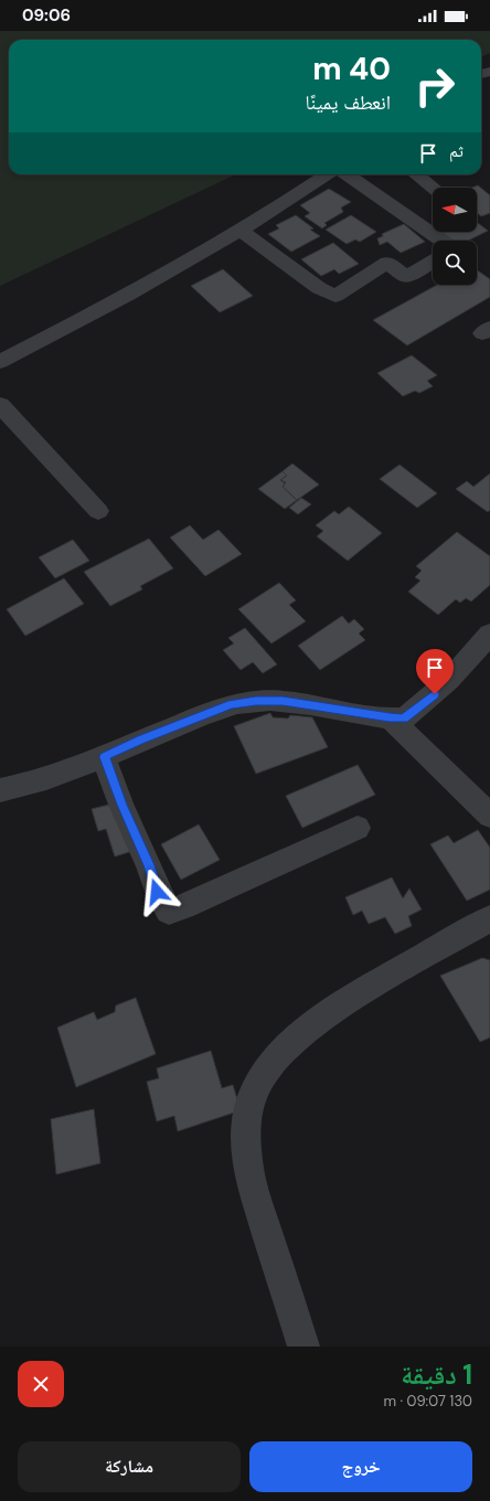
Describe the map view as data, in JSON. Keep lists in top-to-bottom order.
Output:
{
  "north": "left",
  "page": {
    "status": "09:06",
    "turn": ["40 m", "انعطف يمينًا"],
    "then": "ثم",
    "heading": ["1 دقيقة", "130 m · 09:07"],
    "buttons": ["خروج", "مشاركة"]
  }
}
